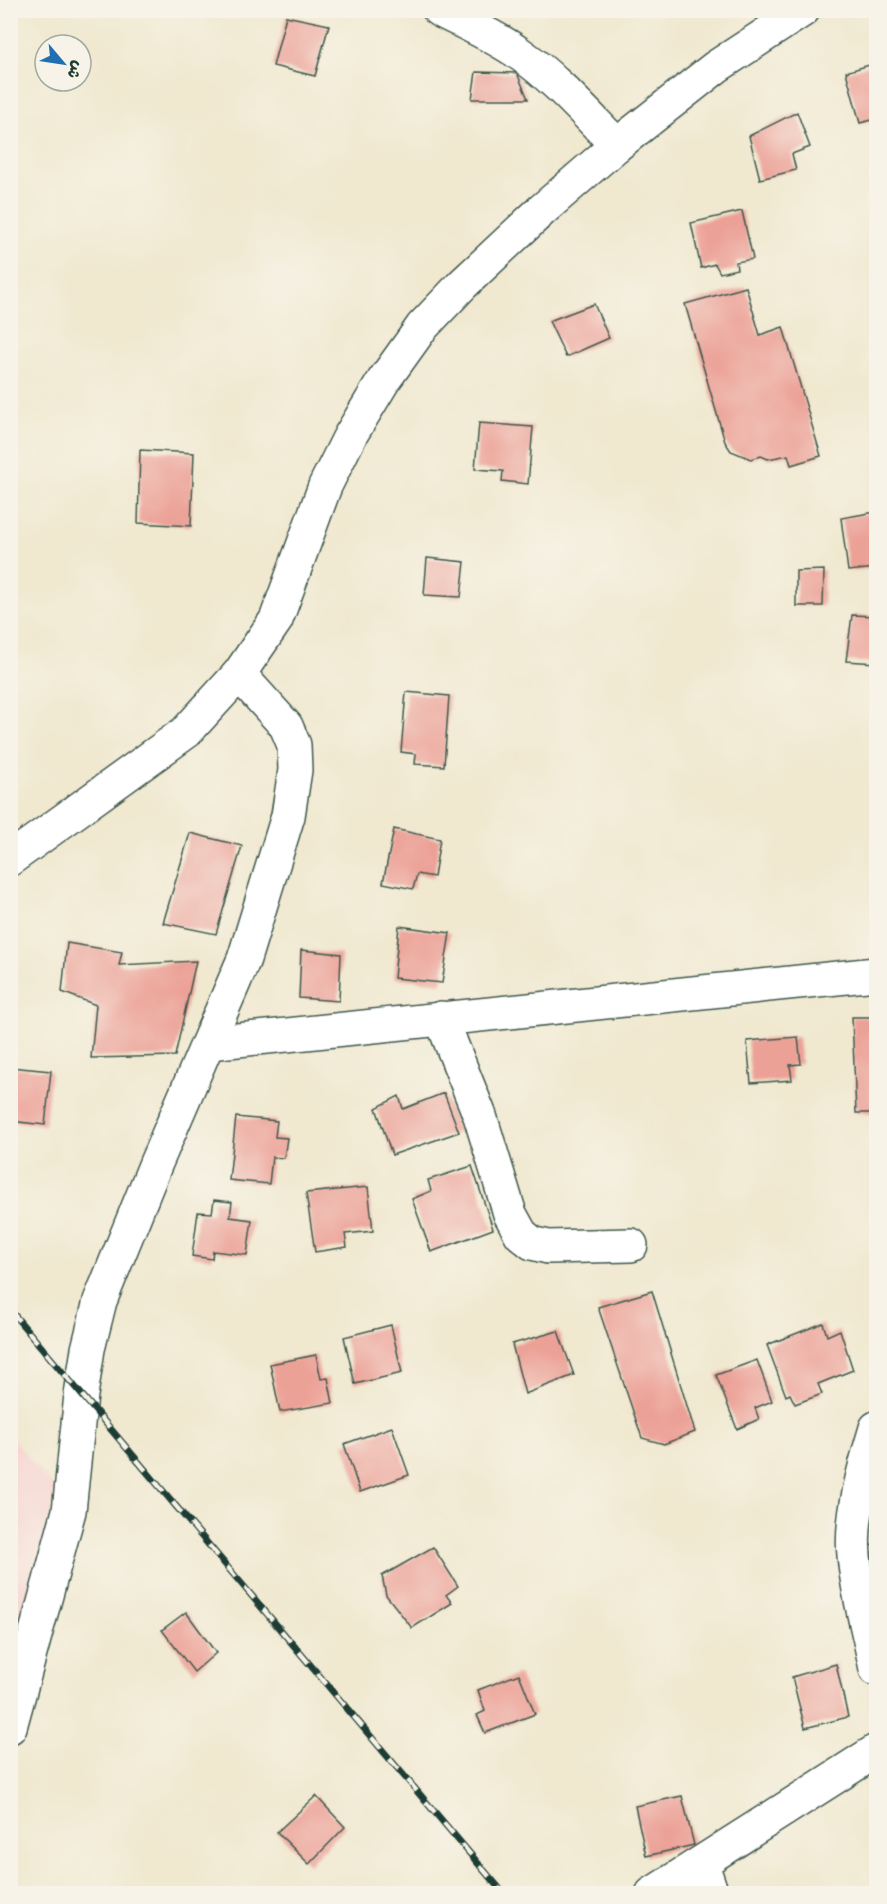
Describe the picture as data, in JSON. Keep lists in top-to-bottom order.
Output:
{
  "north": "bottom right"
}
